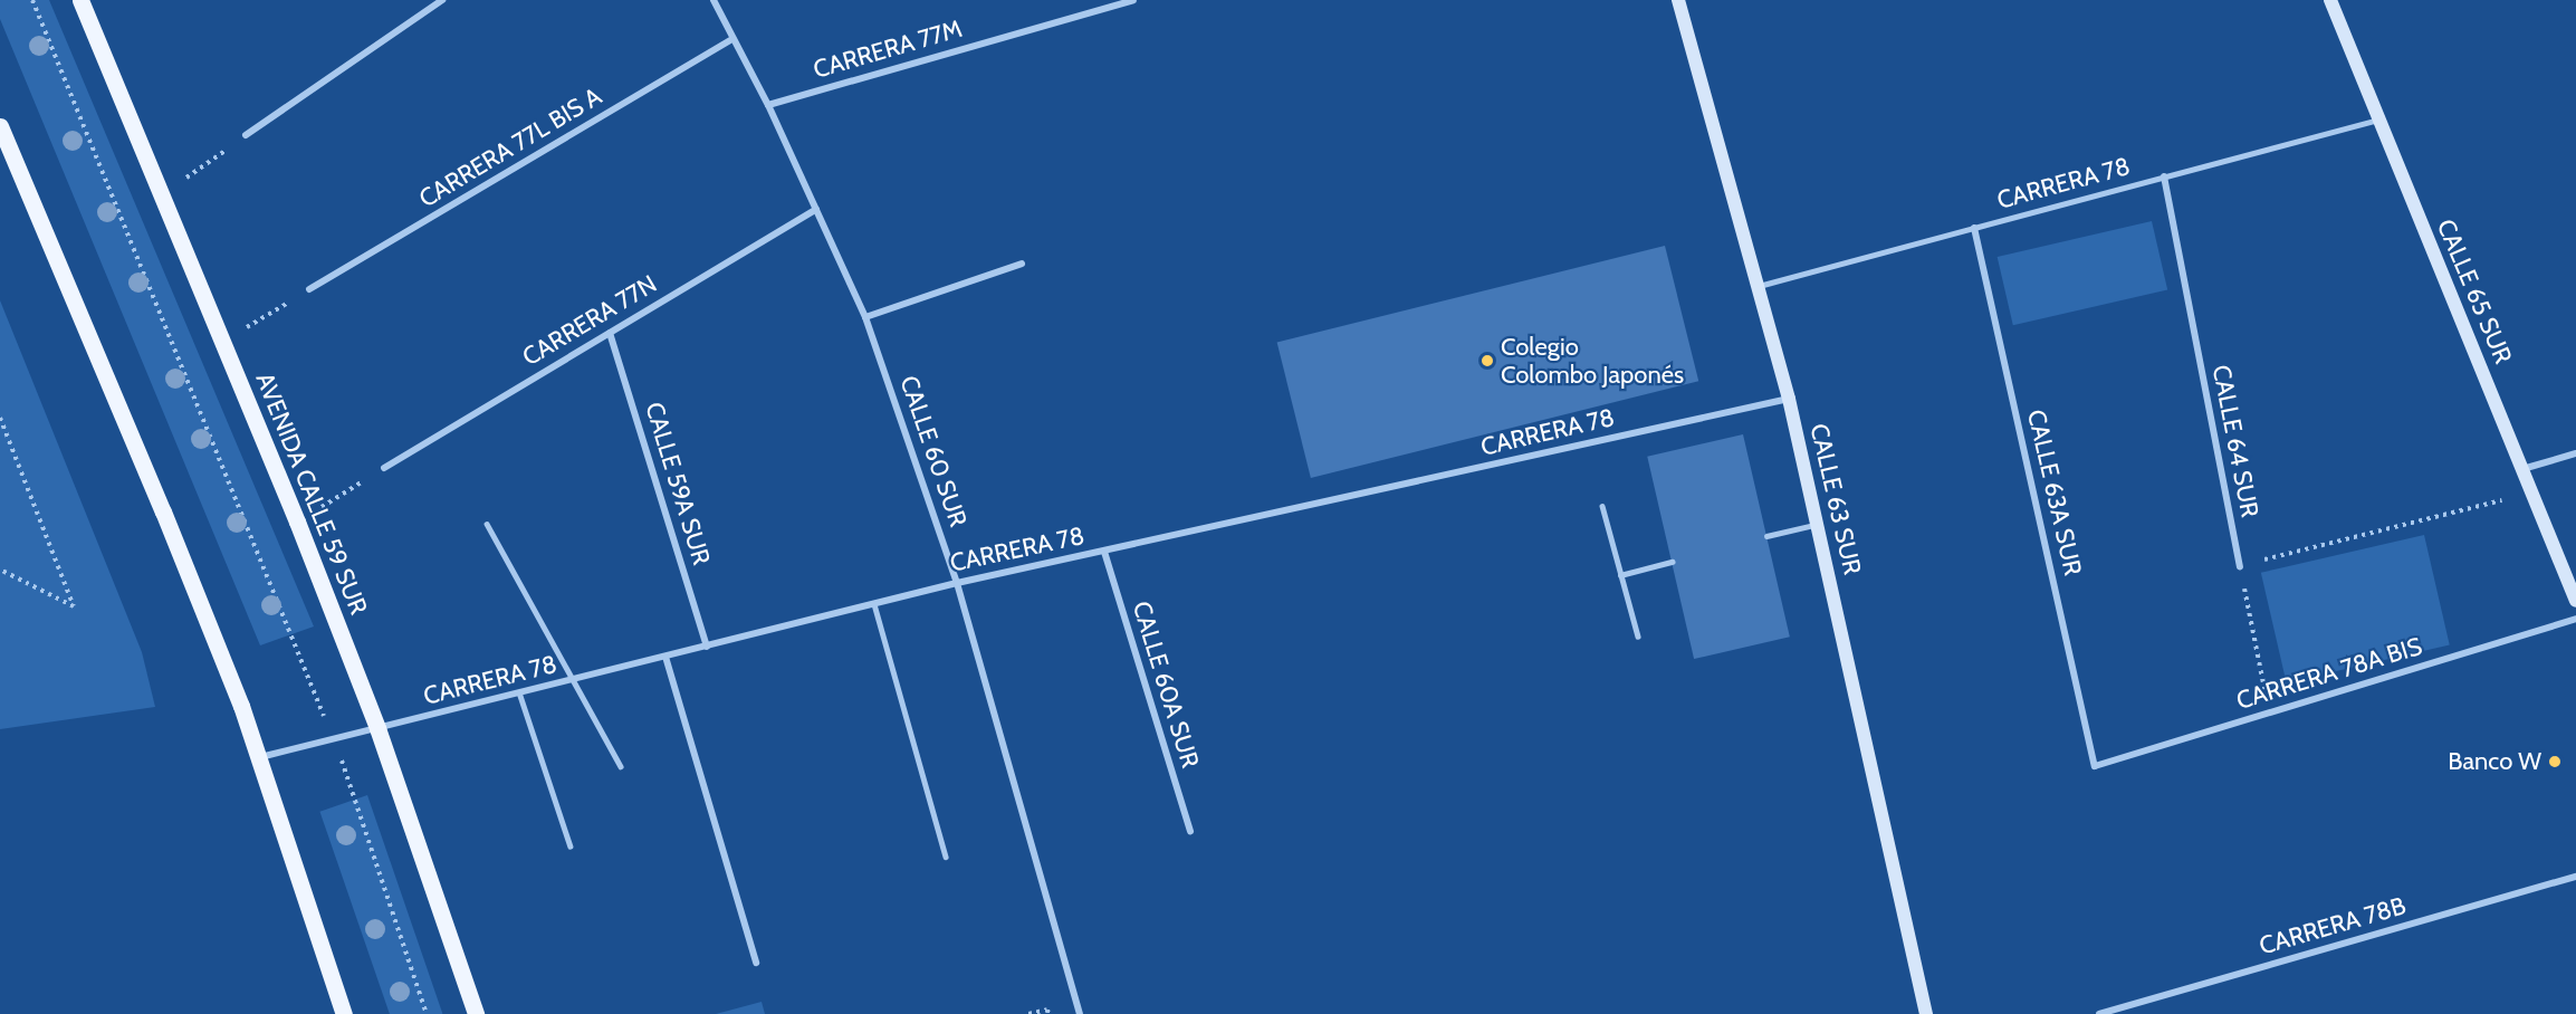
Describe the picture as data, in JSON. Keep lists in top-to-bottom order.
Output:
{
  "streets": {
    "main road": ["CALLE 65 SUR", "AVENIDA CALLE 59 SUR", "CALLE 63 SUR"],
    "street": [
      "CARRERA 77M",
      "CARRERA 77L BIS A",
      "CARRERA 78",
      "CARRERA 77N",
      "CALLE 64 SUR",
      "CALLE 60 SUR",
      "CALLE 59A SUR",
      "CALLE 63A SUR",
      "CARRERA 78A BIS",
      "CALLE 60A SUR",
      "CARRERA 78B"
    ]
  },
  "crossings": [
    ["CARRERA 77M", "CALLE 60 SUR"],
    ["CARRERA 77L BIS A", "CALLE 60 SUR"],
    ["CARRERA 78", "CALLE 65 SUR"],
    ["CARRERA 78", "CALLE 64 SUR"],
    ["CARRERA 78", "CALLE 60 SUR"],
    ["CARRERA 78", "CALLE 59A SUR"],
    ["CARRERA 78", "CALLE 63A SUR"],
    ["CARRERA 78", "AVENIDA CALLE 59 SUR"],
    ["CARRERA 78", "CALLE 63 SUR"],
    ["CARRERA 78", "CALLE 60A SUR"],
    ["CARRERA 77N", "CALLE 60 SUR"],
    ["CARRERA 77N", "CALLE 59A SUR"],
    ["CALLE 63A SUR", "CARRERA 78A BIS"]
  ],
  "places": ["Colegio Colombo Japonés", "Banco W"]
}
